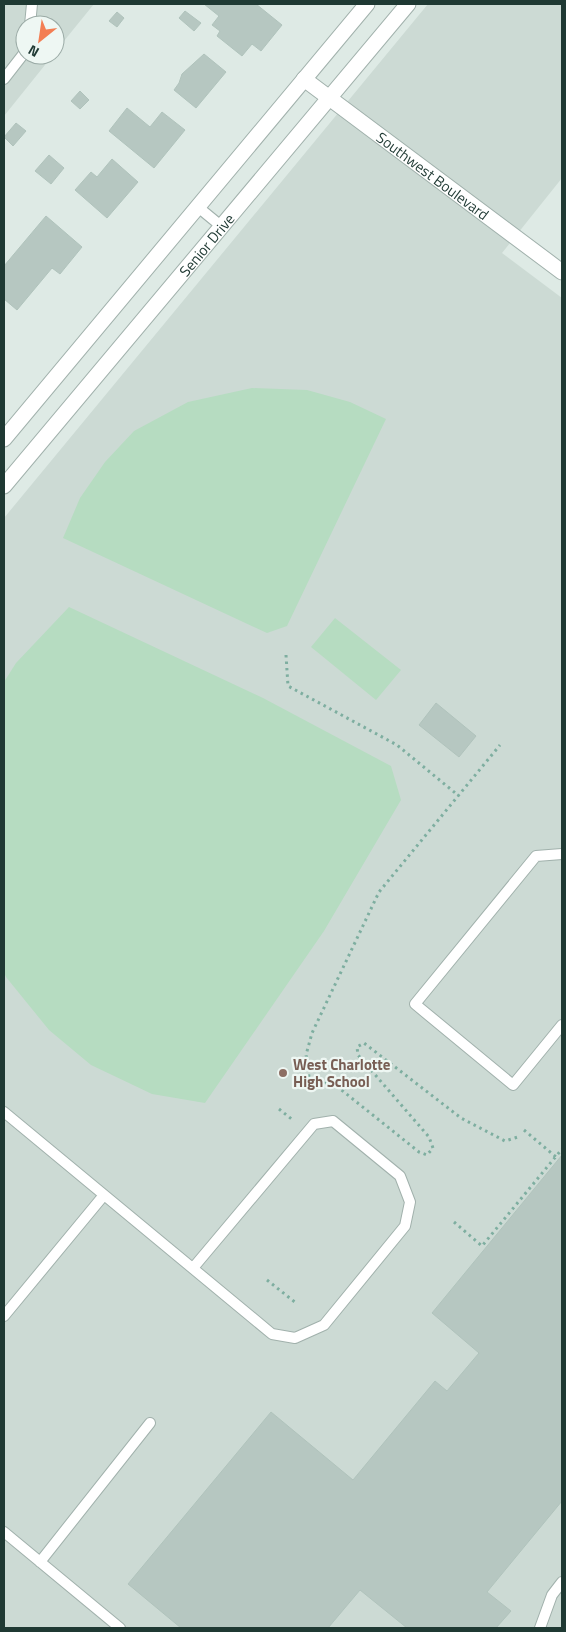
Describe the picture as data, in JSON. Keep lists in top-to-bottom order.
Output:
{
  "streets": {
    "street": ["Southwest Boulevard", "Senior Drive"]
  },
  "crossings": [
    ["Southwest Boulevard", "Senior Drive"]
  ],
  "places": ["West Charlotte High School"],
  "north": "bottom left"
}
